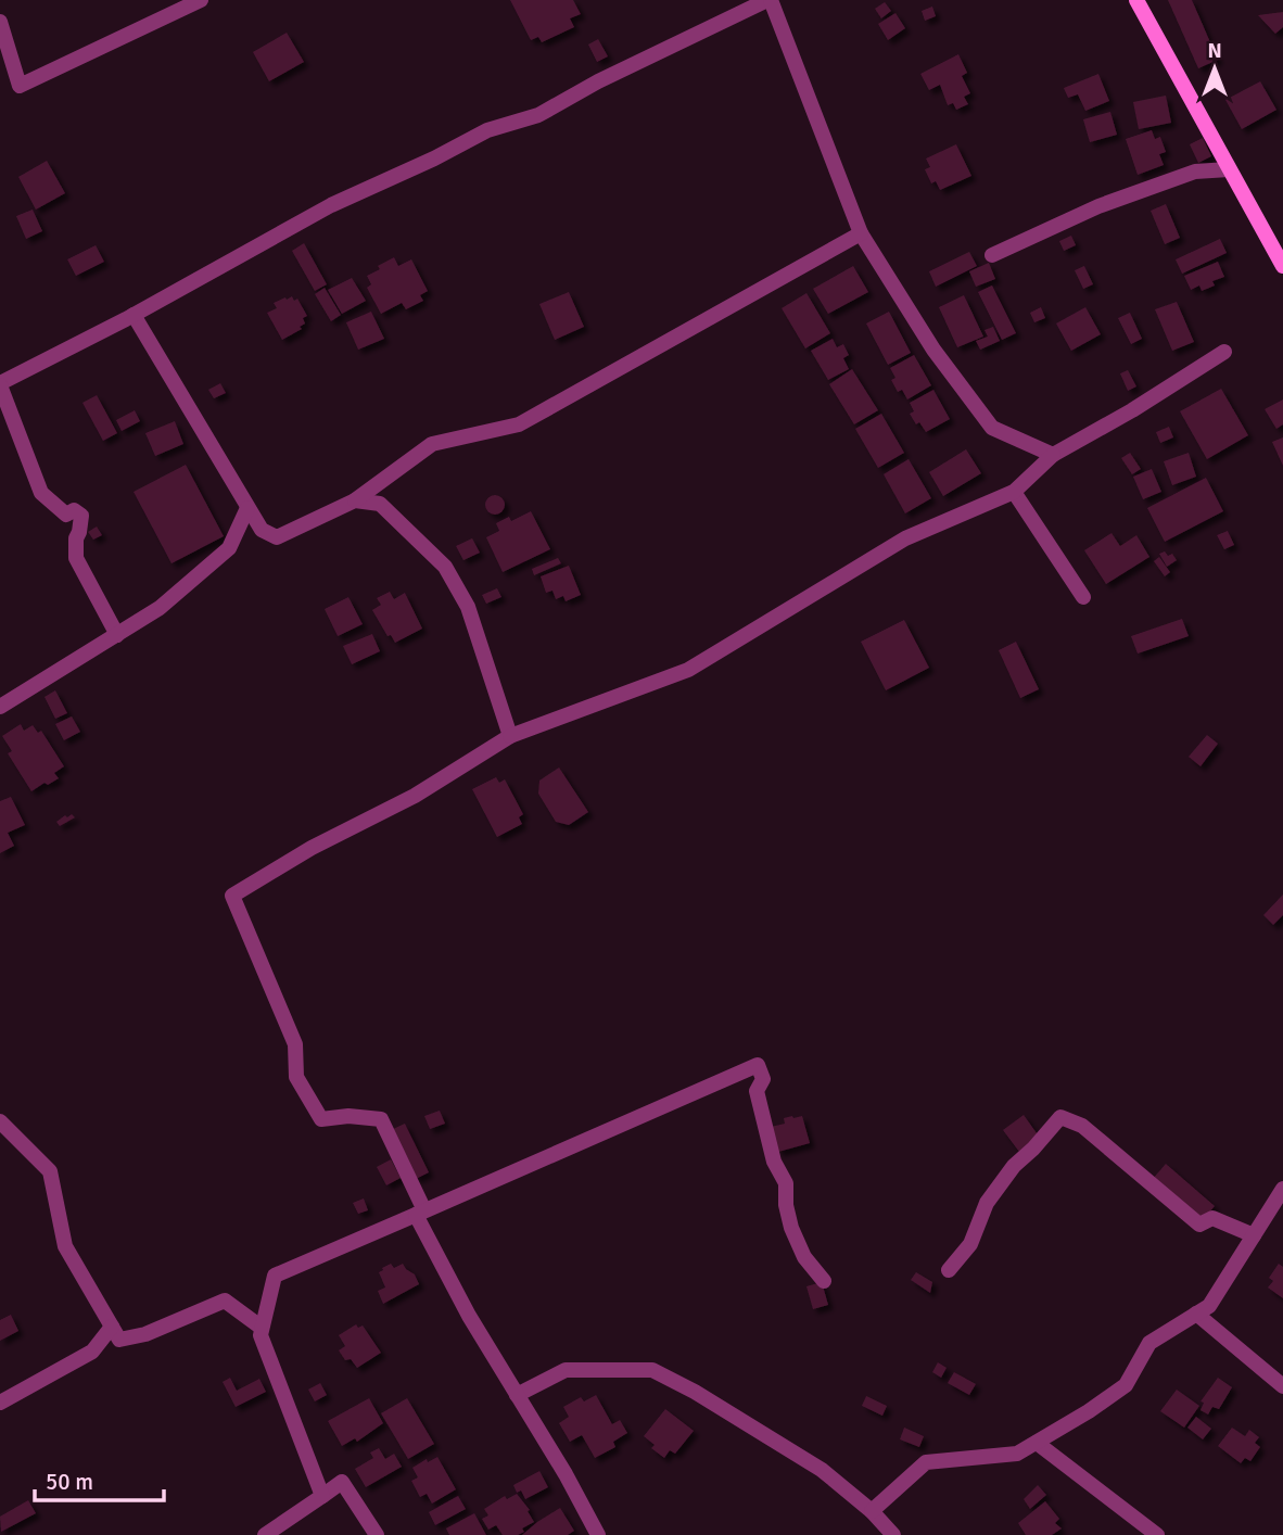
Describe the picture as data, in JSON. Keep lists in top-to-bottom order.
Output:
{
  "scale_bar": "50 m",
  "north": "top"
}
